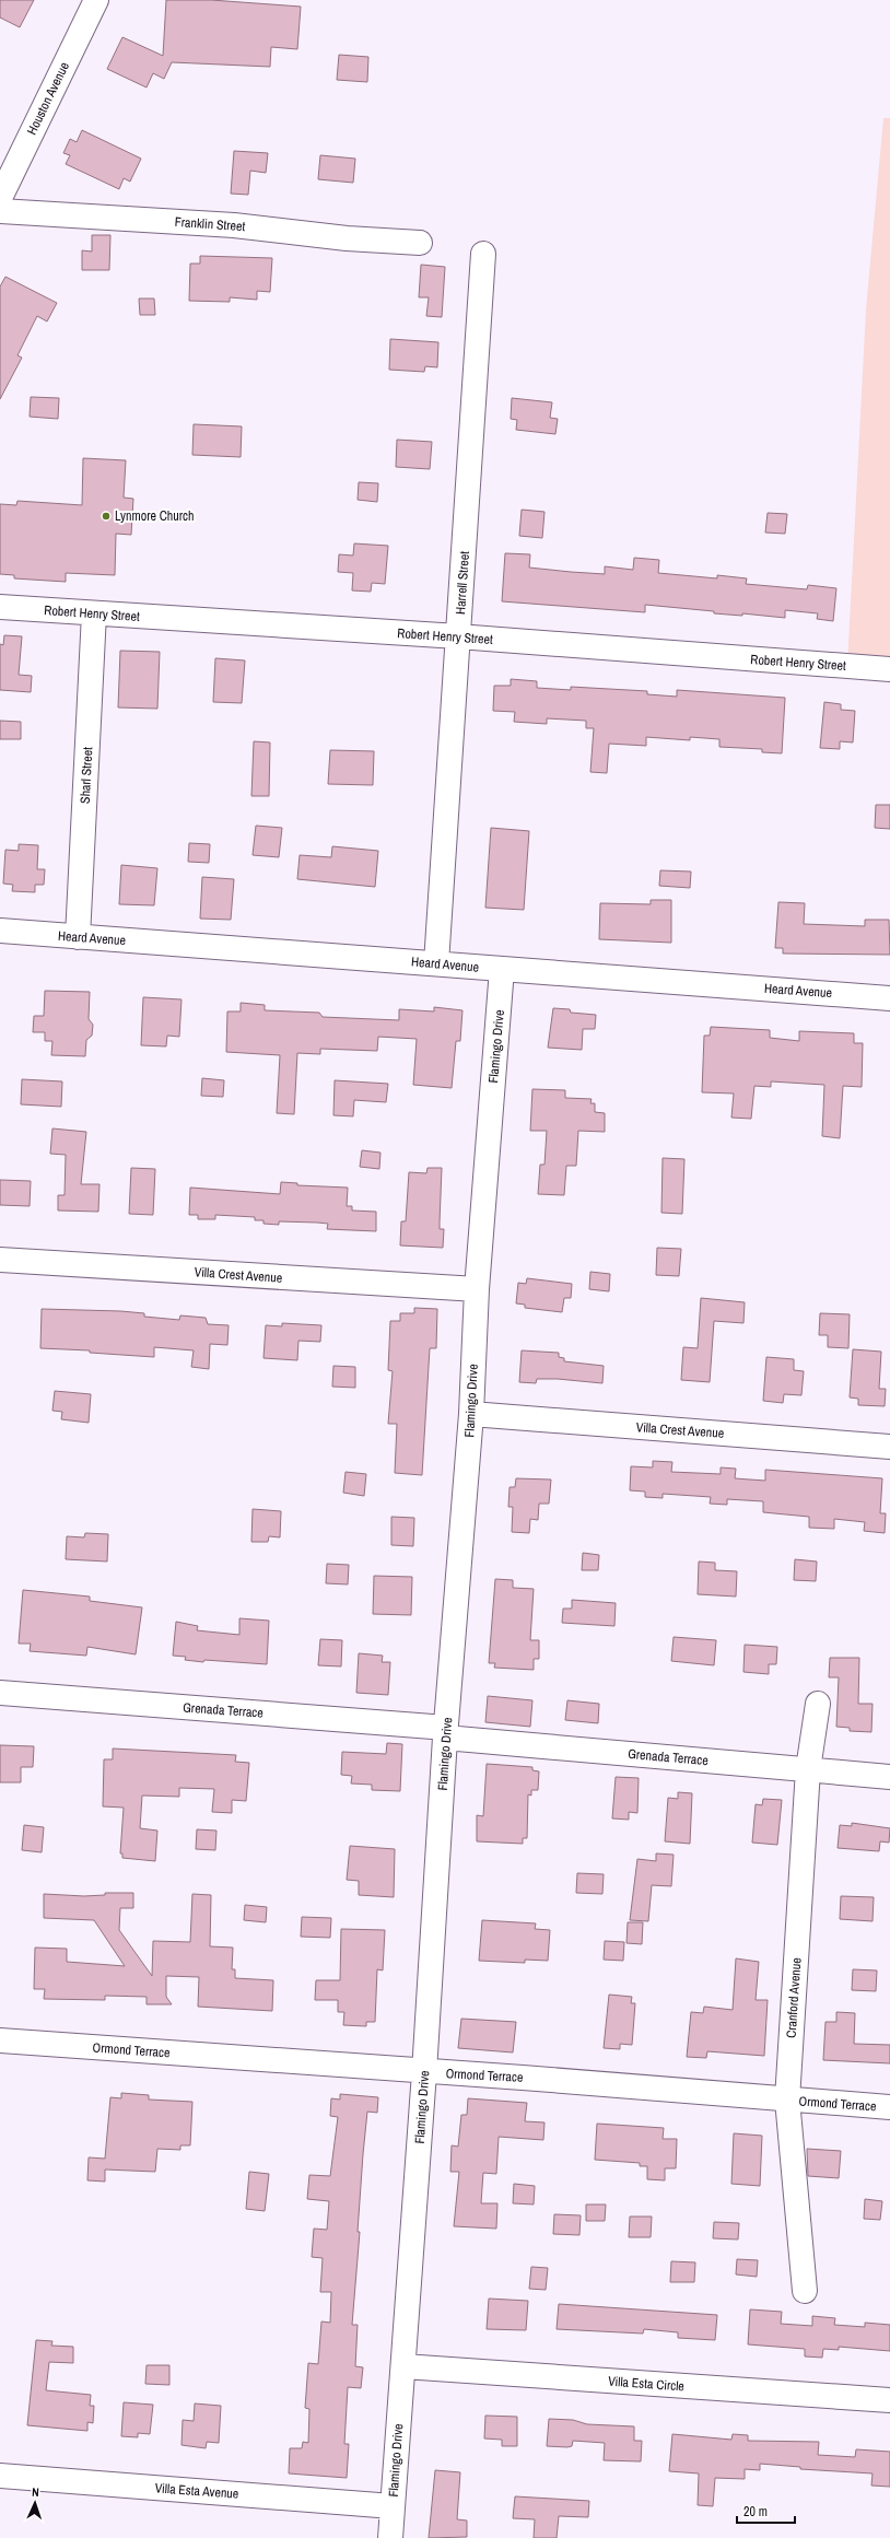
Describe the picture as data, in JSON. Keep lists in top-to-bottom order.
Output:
{
  "streets": {
    "street": [
      "Houston Avenue",
      "Franklin Street",
      "Harrell Street",
      "Robert Henry Street",
      "Sharl Street",
      "Heard Avenue",
      "Flamingo Drive",
      "Villa Crest Avenue",
      "Grenada Terrace",
      "Cranford Avenue",
      "Ormond Terrace",
      "Villa Esta Circle",
      "Villa Esta Avenue"
    ]
  },
  "crossings": [
    ["Harrell Street", "Robert Henry Street"],
    ["Harrell Street", "Heard Avenue"],
    ["Robert Henry Street", "Sharl Street"],
    ["Sharl Street", "Heard Avenue"],
    ["Heard Avenue", "Flamingo Drive"],
    ["Flamingo Drive", "Villa Crest Avenue"],
    ["Flamingo Drive", "Grenada Terrace"],
    ["Flamingo Drive", "Ormond Terrace"],
    ["Flamingo Drive", "Villa Esta Circle"],
    ["Flamingo Drive", "Villa Esta Avenue"],
    ["Grenada Terrace", "Cranford Avenue"],
    ["Cranford Avenue", "Ormond Terrace"]
  ],
  "places": ["Lynmore Church"],
  "scale_bar": "20 m",
  "north": "top"
}
